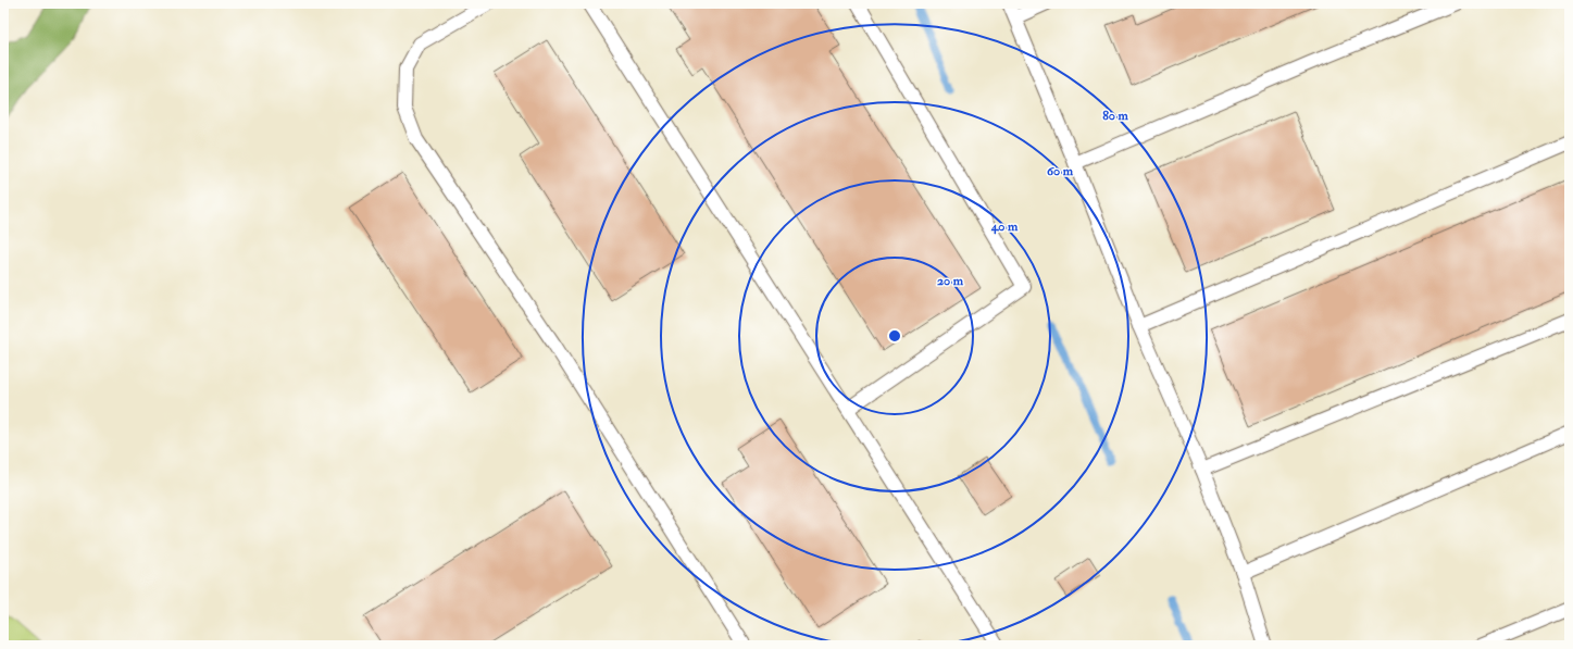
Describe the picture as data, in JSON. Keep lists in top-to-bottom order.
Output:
{
  "rings": [
    "80 m",
    "60 m",
    "40 m",
    "20 m"
  ]
}
